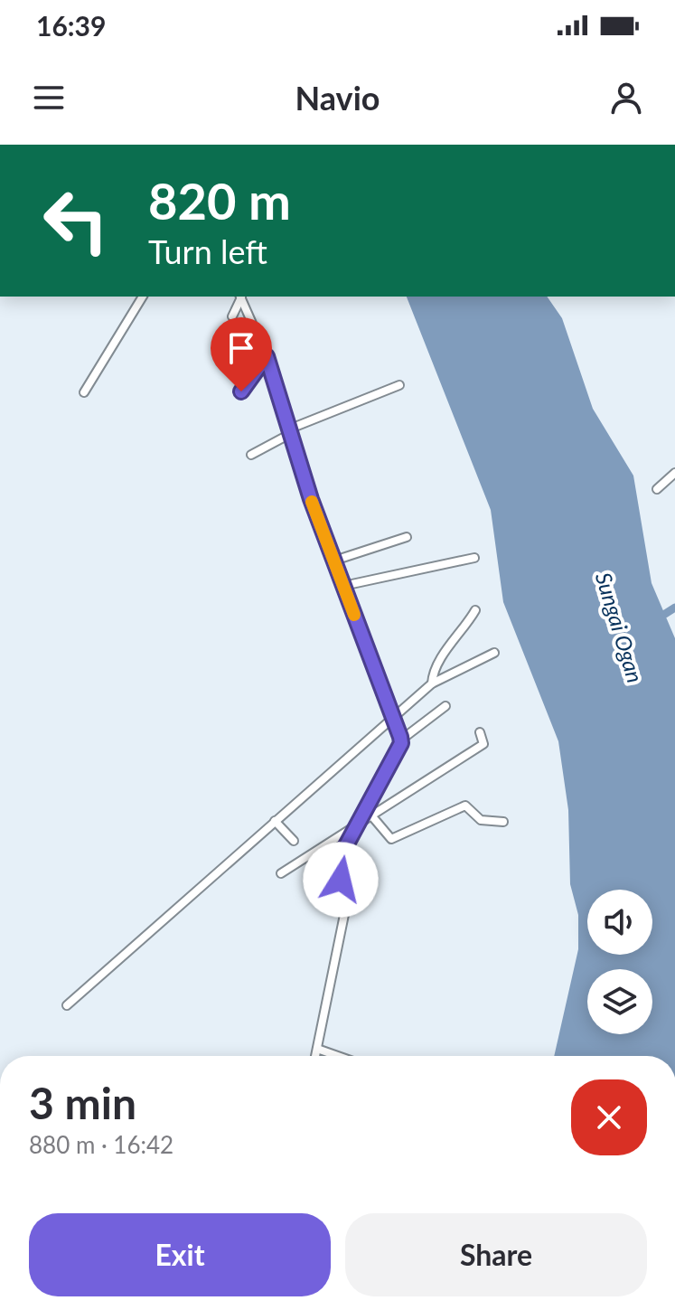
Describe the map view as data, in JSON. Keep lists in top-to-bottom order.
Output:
{
  "water": ["Sungai Ogan"],
  "page": {
    "status": "16:39",
    "header": "Navio",
    "turn": ["820 m", "Turn left"],
    "heading": ["3 min", "880 m · 16:42"],
    "buttons": ["Exit", "Share"]
  }
}
